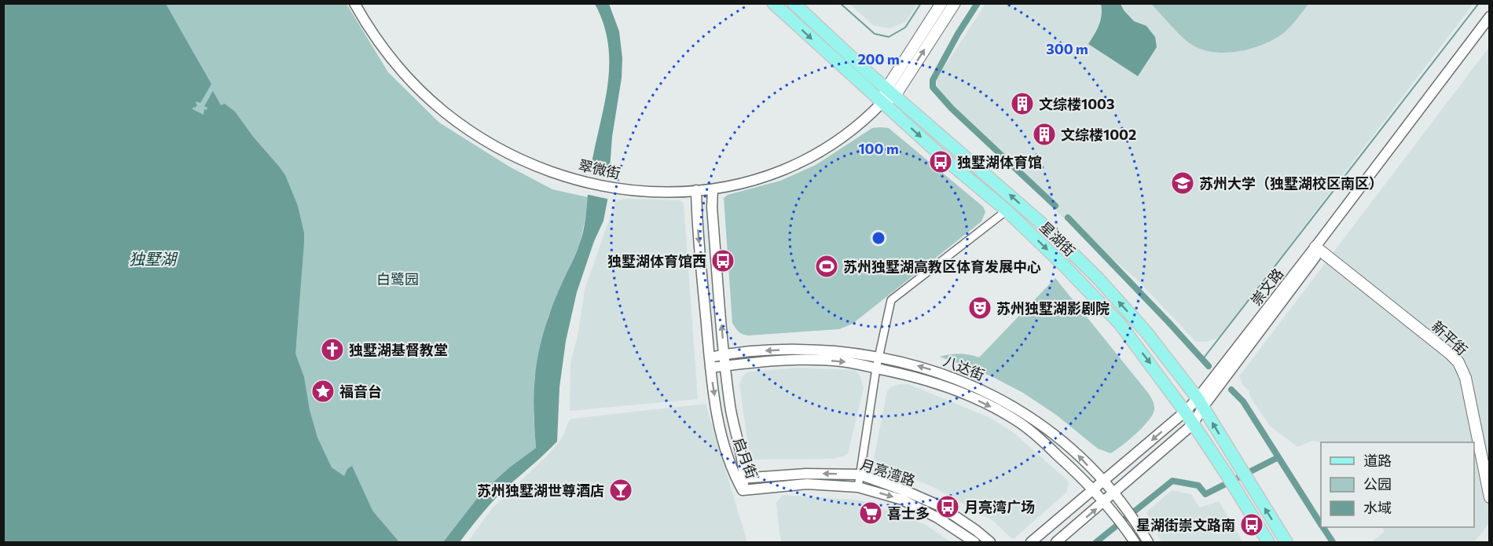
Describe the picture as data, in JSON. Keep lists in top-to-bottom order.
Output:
{
  "streets": {
    "main road": ["星湖街", "新平街"],
    "street": [
      "翠微街",
      "崇文路",
      "八达街",
      "启月街",
      "月亮湾路"
    ]
  },
  "crossings": [
    ["翠微街", "星湖街"],
    ["翠微街", "启月街"],
    ["星湖街", "崇文路"],
    ["崇文路", "新平街"],
    ["崇文路", "八达街"],
    ["八达街", "启月街"],
    ["启月街", "月亮湾路"]
  ],
  "water": ["独墅湖"],
  "parks": ["白鹭园"],
  "places": {
    "building": ["文综楼1003", "文综楼1002"],
    "bus stop": [
      "独墅湖体育馆",
      "独墅湖体育馆西",
      "月亮湾广场",
      "星湖街崇文路南"
    ],
    "school or university": ["苏州大学（独墅湖校区南区）"],
    "sports": ["苏州独墅湖高教区体育发展中心"],
    "theatre": ["苏州独墅湖影剧院"],
    "church": ["独墅湖基督教堂"],
    "place": ["福音台"],
    "bar": ["苏州独墅湖世尊酒店"],
    "supermarket": ["喜士多"]
  },
  "legend": ["道路", "公园", "水域"],
  "rings": ["300 m", "200 m", "100 m"]
}
